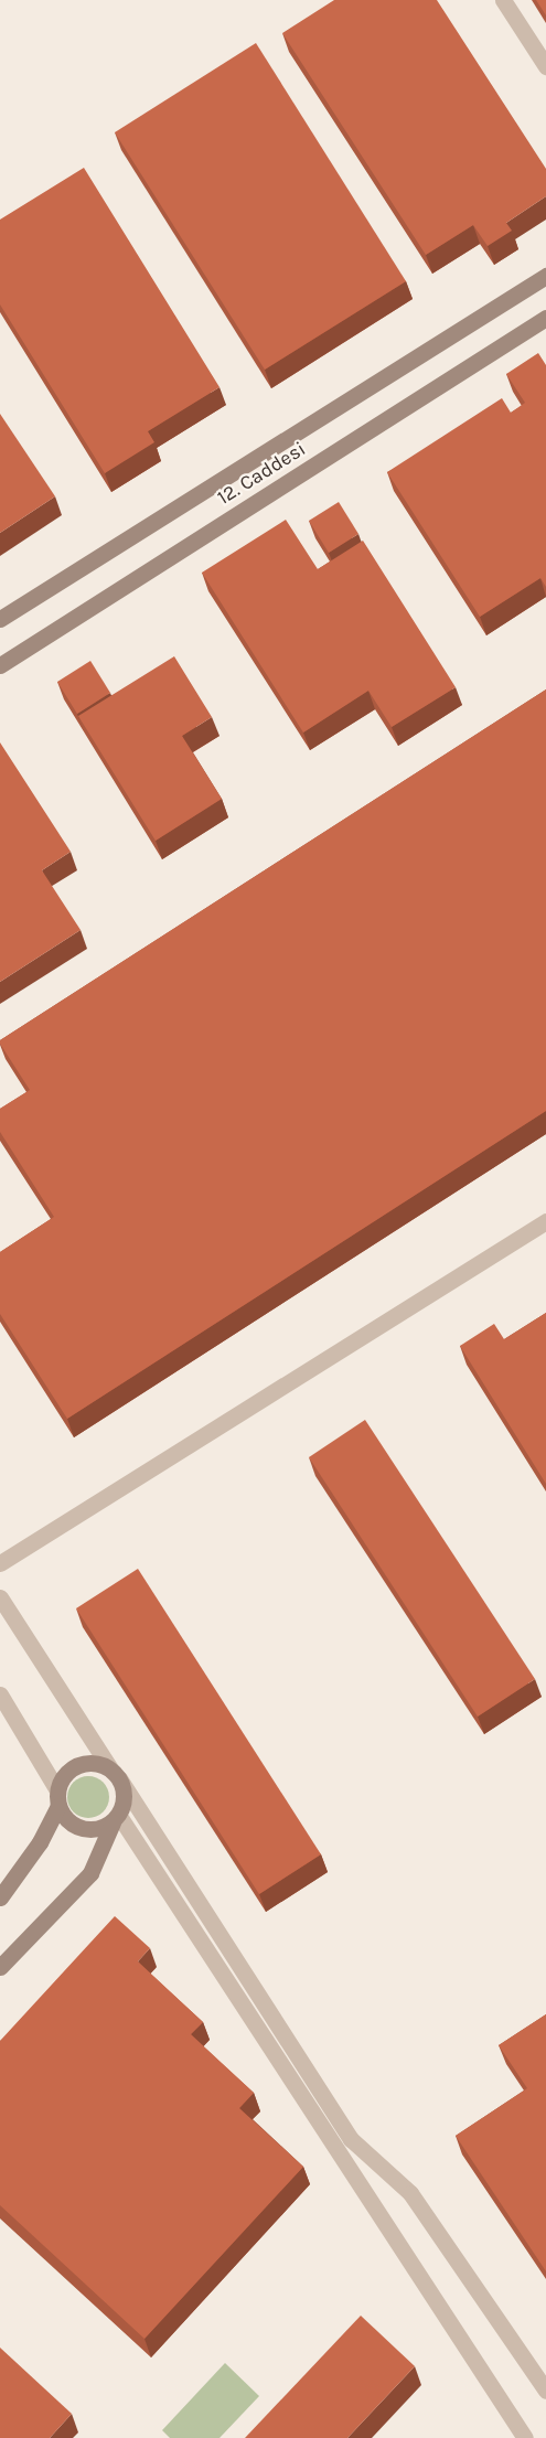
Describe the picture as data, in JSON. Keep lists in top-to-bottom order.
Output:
{
  "streets": {
    "street": ["12. Caddesi"]
  }
}
